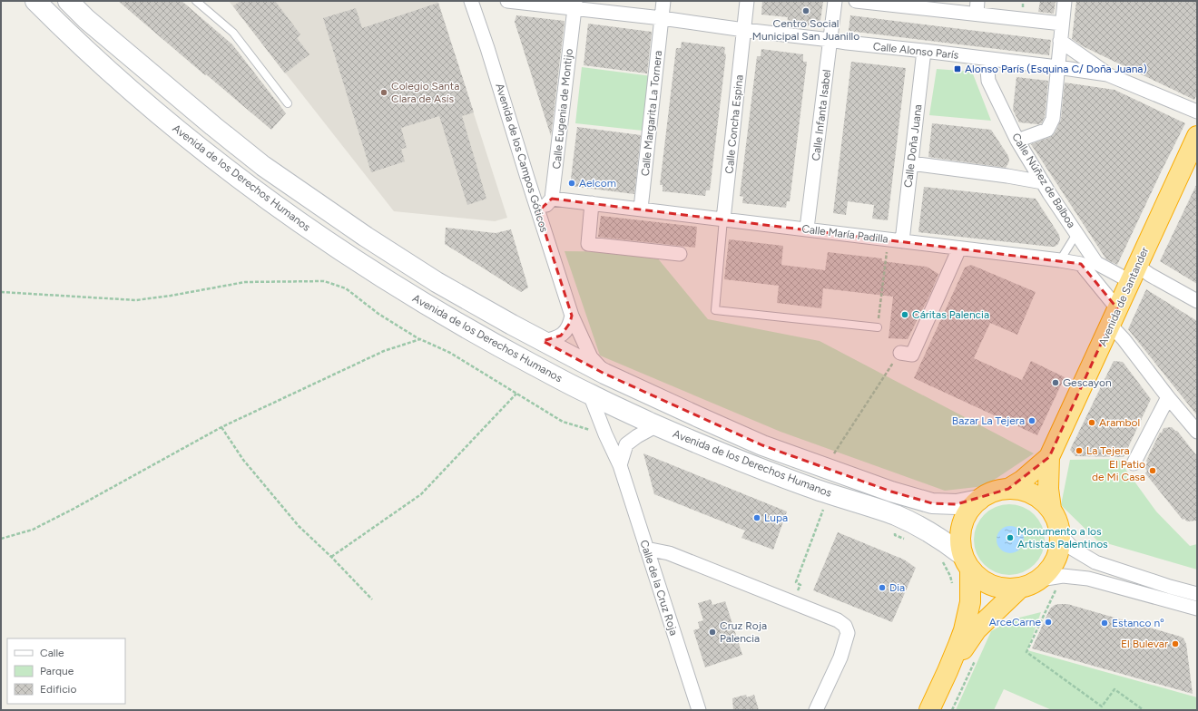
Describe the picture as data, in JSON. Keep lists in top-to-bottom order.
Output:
{
  "streets": {
    "highway": ["Avenida de Santander"],
    "main road": ["Avenida de los Derechos Humanos"],
    "street": [
      "Calle Alonso París",
      "Calle Eugenia de Montijo",
      "Calle Margarita La Tornera",
      "Calle Infanta Isabel",
      "Calle Concha Espina",
      "Calle Doña Juana",
      "Avenida de los Campos Góticos",
      "Calle Núñez de Balboa",
      "Calle María Padilla",
      "Calle de la Cruz Roja"
    ]
  },
  "crossings": [
    ["Calle Alonso París", "Calle Eugenia de Montijo"],
    ["Calle Alonso París", "Calle Margarita La Tornera"],
    ["Calle Alonso París", "Calle Infanta Isabel"],
    ["Calle Alonso París", "Calle Concha Espina"],
    ["Calle Alonso París", "Calle Doña Juana"],
    ["Calle Alonso París", "Calle Núñez de Balboa"],
    ["Calle Eugenia de Montijo", "Calle María Padilla"],
    ["Calle Margarita La Tornera", "Calle María Padilla"],
    ["Calle Infanta Isabel", "Calle María Padilla"],
    ["Calle Concha Espina", "Calle María Padilla"],
    ["Calle Doña Juana", "Calle María Padilla"],
    ["Avenida de los Campos Góticos", "Avenida de los Derechos Humanos"],
    ["Avenida de los Derechos Humanos", "Calle de la Cruz Roja"],
    ["Calle Núñez de Balboa", "Avenida de Santander"],
    ["Calle María Padilla", "Avenida de Santander"]
  ],
  "places": {
    "other": [
      "Centro Social Municipal San Juanillo",
      "Colegio Santa Clara de Asís",
      "Aelcom",
      "Cáritas Palencia",
      "Gescayon",
      "Bazar La Tejera",
      "Arambol",
      "La Tejera",
      "El Patio de Mi Casa",
      "Lupa",
      "Monumento a los Artistas Palentinos",
      "Dia",
      "ArceCarne",
      "Estanco nº",
      "Cruz Roja Palencia",
      "El Bulevar"
    ],
    "transit": ["Alonso París (Esquina C/ Doña Juana)"]
  },
  "legend": ["Calle", "Parque", "Edificio"]
}
